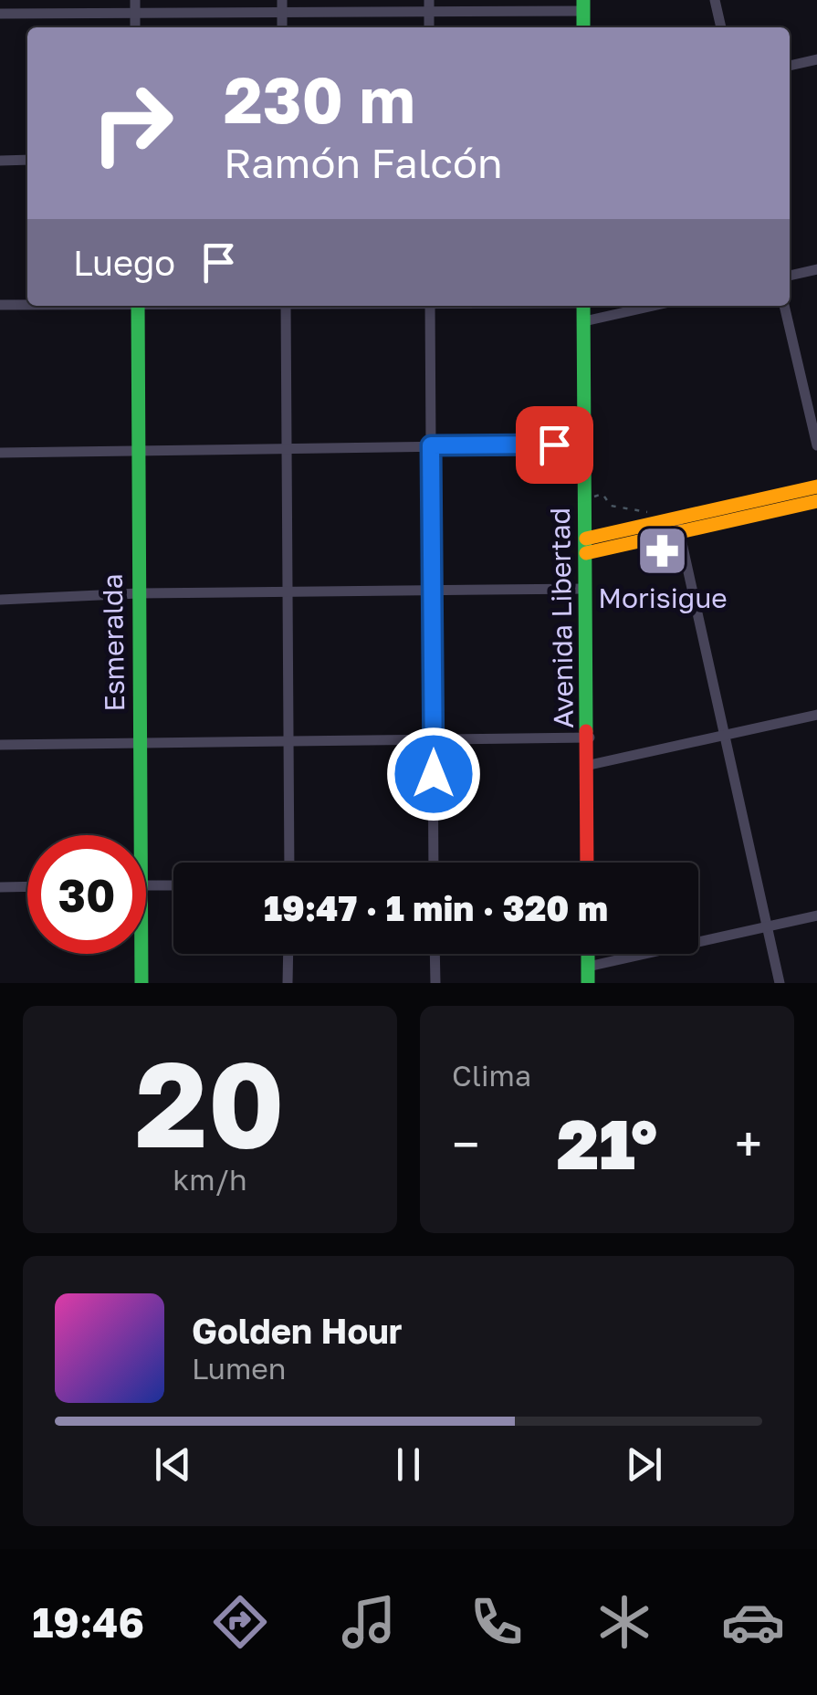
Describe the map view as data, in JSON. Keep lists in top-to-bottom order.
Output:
{
  "streets": {
    "street": ["Avenida Libertad", "Esmeralda"]
  },
  "places": {
    "pharmacy": ["Morisigue"]
  },
  "page": {
    "turn": ["230 m", "Ramón Falcón"],
    "then": "Luego",
    "limit": "30",
    "trip": "19:47 · 1 min · 320 m",
    "tile": [
      ["20", "km/h"],
      "Clima"
    ],
    "heat": ["−", "21°", "+"],
    "song": ["Golden Hour", "Lumen"],
    "tabs": "19:46"
  }
}
